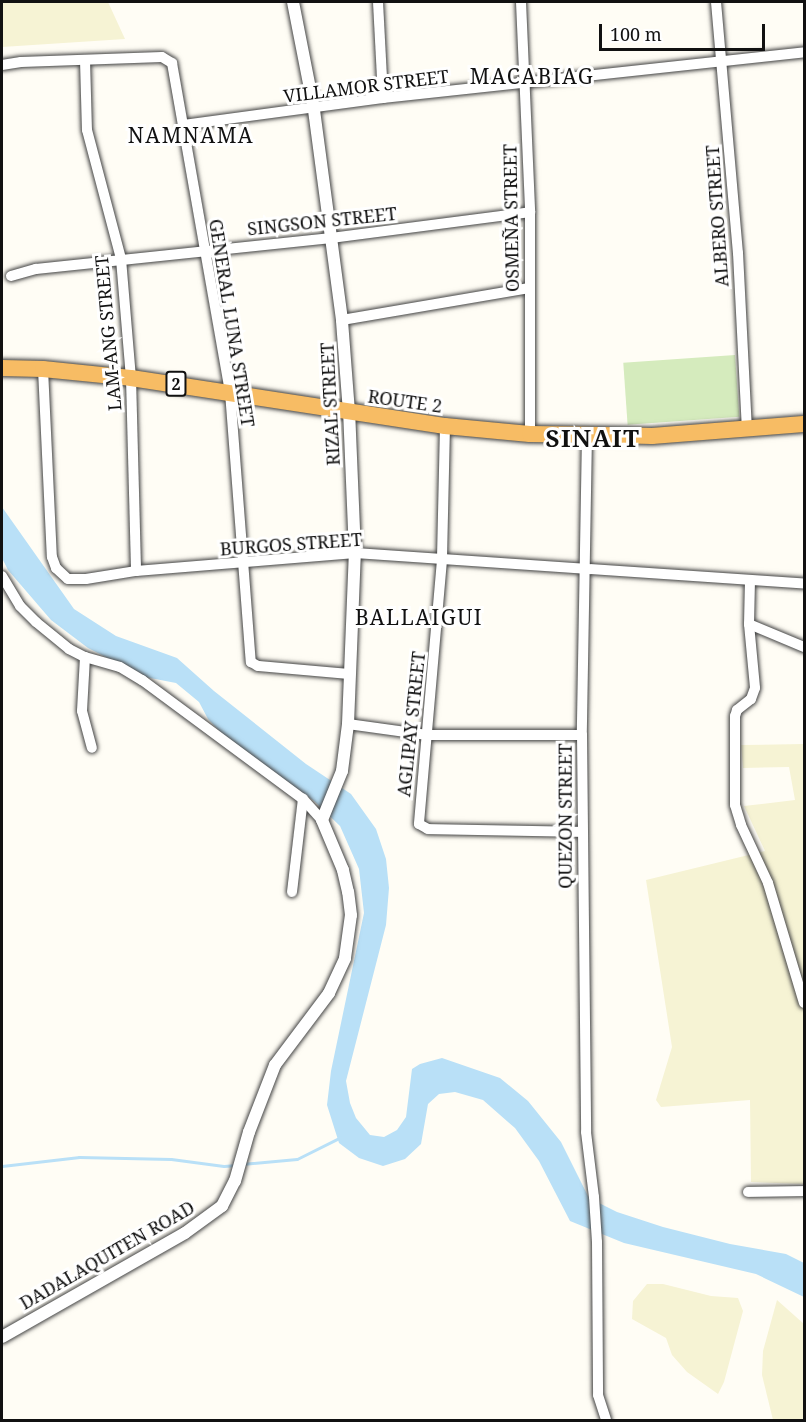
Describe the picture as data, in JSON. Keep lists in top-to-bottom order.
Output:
{
  "streets": {
    "highway": ["2", "ROUTE 2"],
    "street": [
      "VILLAMOR STREET",
      "ALBERO STREET",
      "OSMEÑA STREET",
      "SINGSON STREET",
      "GENERAL LUNA STREET",
      "LAM-ANG STREET",
      "RIZAL STREET",
      "BURGOS STREET",
      "AGLIPAY STREET",
      "QUEZON STREET",
      "DADALAQUITEN ROAD"
    ]
  },
  "crossings": [
    ["VILLAMOR STREET", "ALBERO STREET"],
    ["VILLAMOR STREET", "OSMEÑA STREET"],
    ["VILLAMOR STREET", "GENERAL LUNA STREET"],
    ["VILLAMOR STREET", "RIZAL STREET"],
    ["ALBERO STREET", "ROUTE 2"],
    ["OSMEÑA STREET", "SINGSON STREET"],
    ["OSMEÑA STREET", "ROUTE 2"],
    ["SINGSON STREET", "GENERAL LUNA STREET"],
    ["SINGSON STREET", "LAM-ANG STREET"],
    ["SINGSON STREET", "RIZAL STREET"],
    ["GENERAL LUNA STREET", "LAM-ANG STREET"],
    ["GENERAL LUNA STREET", "ROUTE 2"],
    ["GENERAL LUNA STREET", "RIZAL STREET"],
    ["GENERAL LUNA STREET", "BURGOS STREET"],
    ["LAM-ANG STREET", "ROUTE 2"],
    ["LAM-ANG STREET", "BURGOS STREET"],
    ["ROUTE 2", "RIZAL STREET"],
    ["ROUTE 2", "BURGOS STREET"],
    ["ROUTE 2", "AGLIPAY STREET"],
    ["ROUTE 2", "QUEZON STREET"],
    ["RIZAL STREET", "BURGOS STREET"],
    ["RIZAL STREET", "DADALAQUITEN ROAD"],
    ["BURGOS STREET", "AGLIPAY STREET"],
    ["BURGOS STREET", "QUEZON STREET"],
    ["AGLIPAY STREET", "QUEZON STREET"]
  ],
  "districts": [
    "MACABIAG",
    "NAMNAMA",
    "SINAIT",
    "BALLAIGUI"
  ],
  "scale_bar": "100 m"
}
